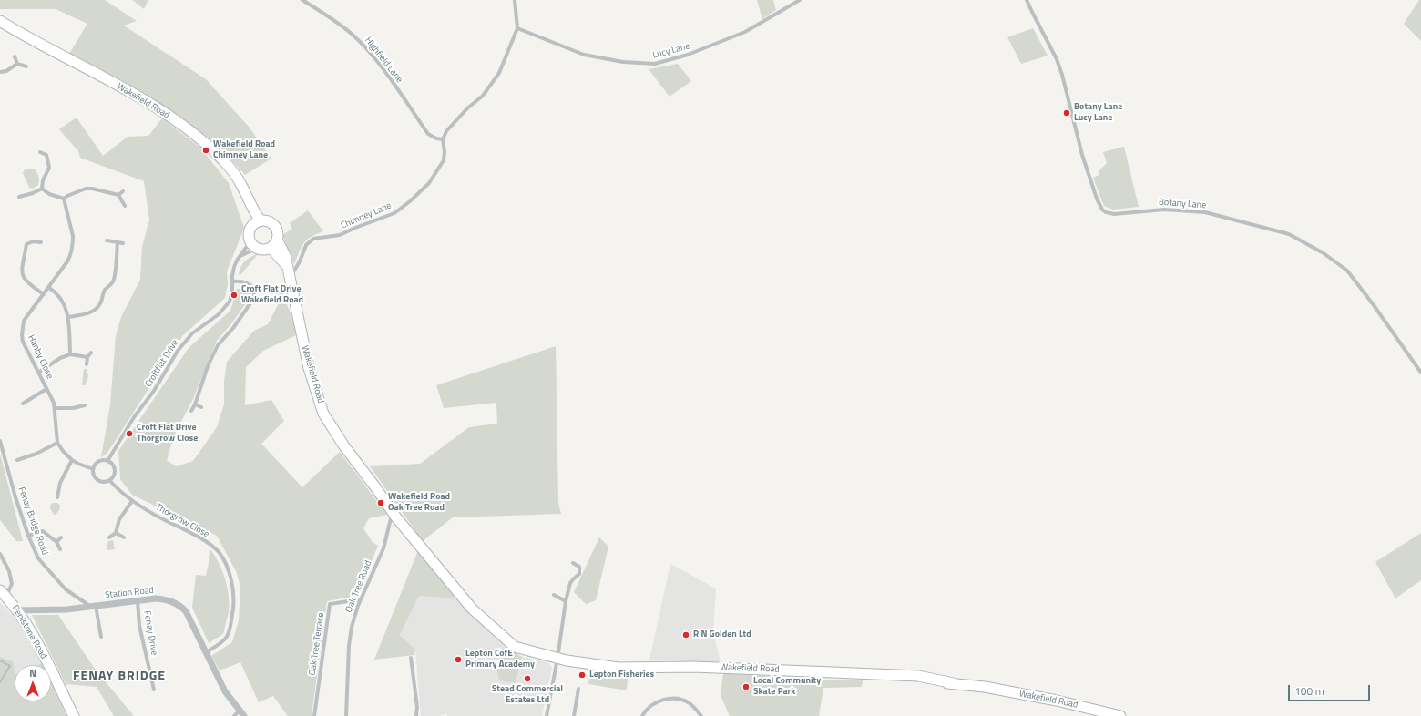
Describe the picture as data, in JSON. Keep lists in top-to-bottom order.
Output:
{
  "streets": {
    "highway": ["Wakefield Road", "Penistone Road"],
    "street": [
      "Lucy Lane",
      "Highfield Lane",
      "Botany Lane",
      "Chimney Lane",
      "Hanby Close",
      "Croftflat Drive",
      "Fenay Bridge Road",
      "Thorgrow Close",
      "Oak Tree Road",
      "Station Road",
      "Fenay Drive",
      "Oak Tree Terrace"
    ]
  },
  "crossings": [
    ["Highfield Lane", "Chimney Lane"],
    ["Wakefield Road", "Chimney Lane"],
    ["Wakefield Road", "Croftflat Drive"],
    ["Wakefield Road", "Oak Tree Road"],
    ["Croftflat Drive", "Thorgrow Close"],
    ["Fenay Bridge Road", "Station Road"],
    ["Thorgrow Close", "Station Road"],
    ["Oak Tree Road", "Oak Tree Terrace"],
    ["Station Road", "Penistone Road"],
    ["Station Road", "Fenay Drive"]
  ],
  "districts": ["FENAY BRIDGE"],
  "places": [
    "Botany Lane Lucy Lane",
    "Wakefield Road Chimney Lane",
    "Croft Flat Drive Wakefield Road",
    "Croft Flat Drive Thorgrow Close",
    "Wakefield Road Oak Tree Road",
    "R N Golden Ltd",
    "Lepton CofE Primary Academy",
    "Lepton Fisheries",
    "Stead Commercial Estates Ltd",
    "Local Community Skate Park"
  ],
  "scale_bar": "100 m",
  "north": "top"
}
